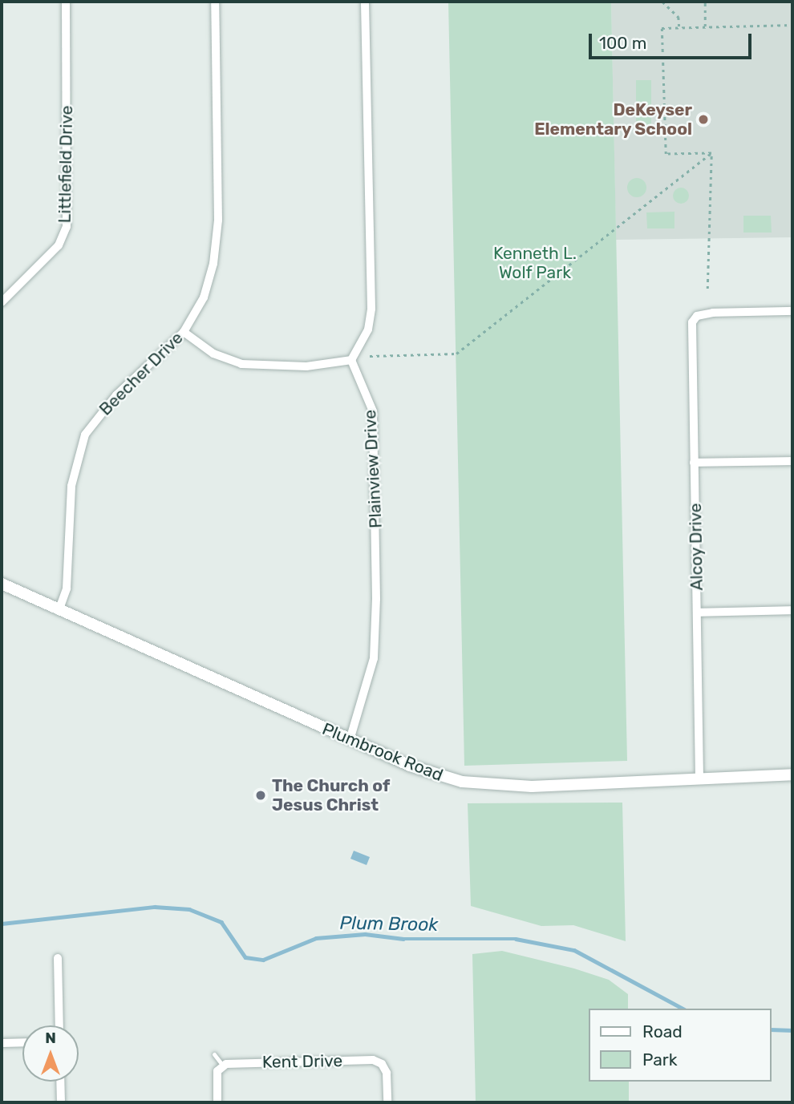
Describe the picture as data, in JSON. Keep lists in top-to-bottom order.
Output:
{
  "streets": {
    "street": [
      "Littlefield Drive",
      "Beecher Drive",
      "Plainview Drive",
      "Alcoy Drive",
      "Plumbrook Road",
      "Kent Drive"
    ]
  },
  "crossings": [
    ["Beecher Drive", "Plumbrook Road"],
    ["Plainview Drive", "Plumbrook Road"],
    ["Alcoy Drive", "Plumbrook Road"]
  ],
  "water": ["Plum Brook"],
  "parks": ["Kenneth L. Wolf Park"],
  "places": ["DeKeyser Elementary School", "The Church of Jesus Christ"],
  "legend": ["Road", "Park"],
  "scale_bar": "100 m",
  "north": "top"
}
